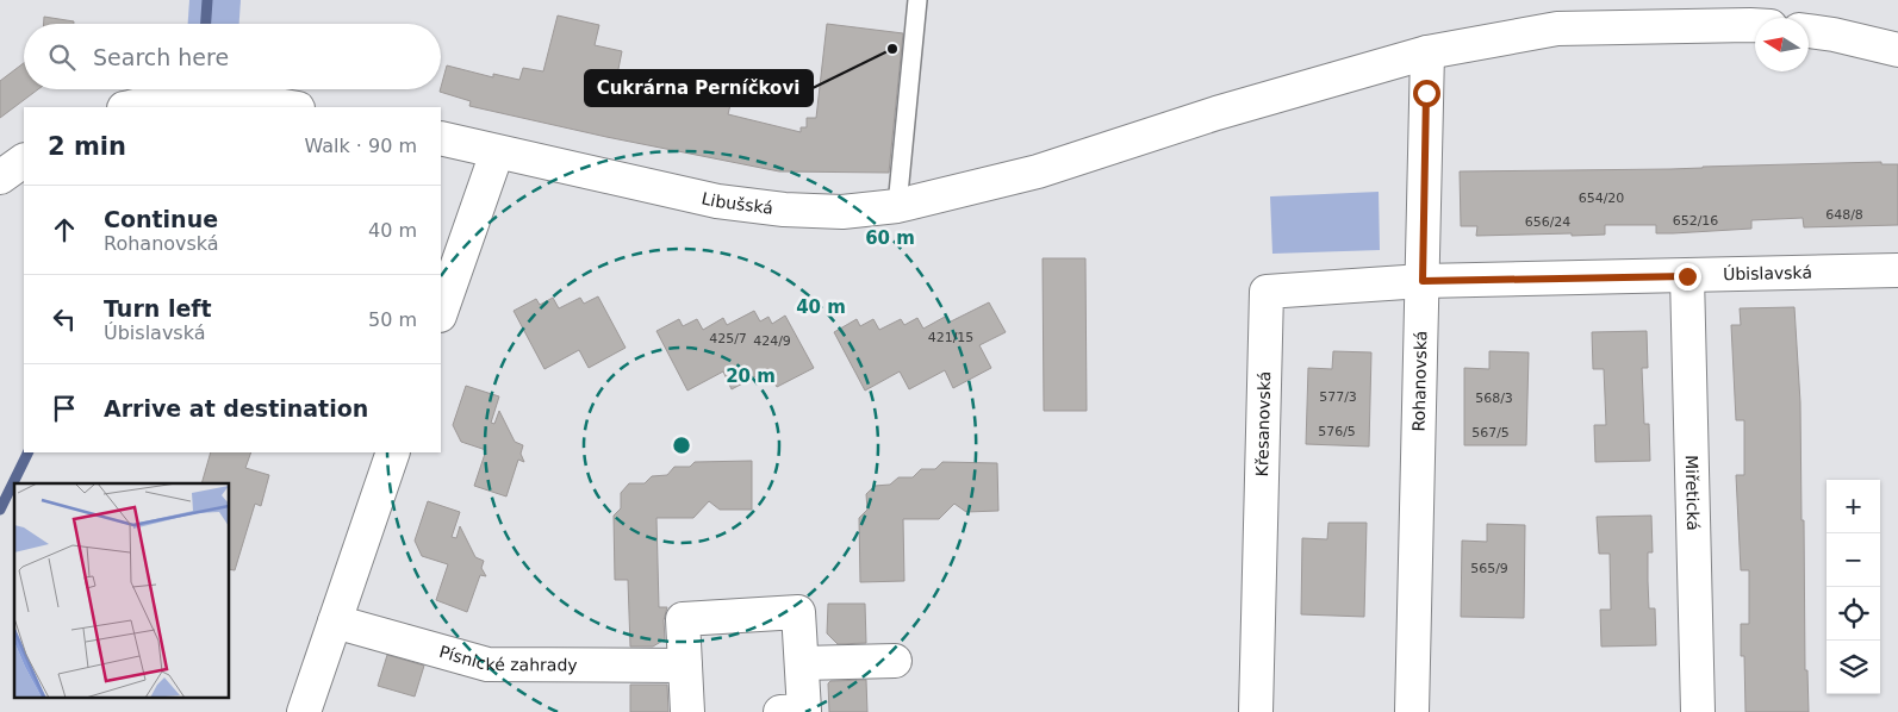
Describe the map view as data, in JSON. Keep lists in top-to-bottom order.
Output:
{
  "streets": {
    "street": [
      "Libušská",
      "Úbislavská",
      "Rohanovská",
      "Křesanovská",
      "Miřetická",
      "Písnické zahrady"
    ]
  },
  "crossings": [
    ["Libušská", "Rohanovská"],
    ["Úbislavská", "Rohanovská"],
    ["Úbislavská", "Křesanovská"],
    ["Úbislavská", "Miřetická"],
    ["Rohanovská", "Křesanovská"]
  ],
  "places": ["Cukrárna Perníčkovi"],
  "house_numbers": [
    "654/20",
    "648/8",
    "652/16",
    "656/24",
    "421/15",
    "425/7",
    "424/9",
    "577/3",
    "568/3",
    "576/5",
    "567/5",
    "565/9"
  ],
  "north": "left",
  "page": {
    "search": "Search here",
    "heading": ["2 min", "Walk · 90 m"],
    "list": [
      ["Continue", "Rohanovská", "40 m"],
      ["Turn left", "Úbislavská", "50 m"],
      "Arrive at destination"
    ],
    "map_buttons": ["+", "−"]
  },
  "rings": ["60 m", "40 m", "20 m"]
}
